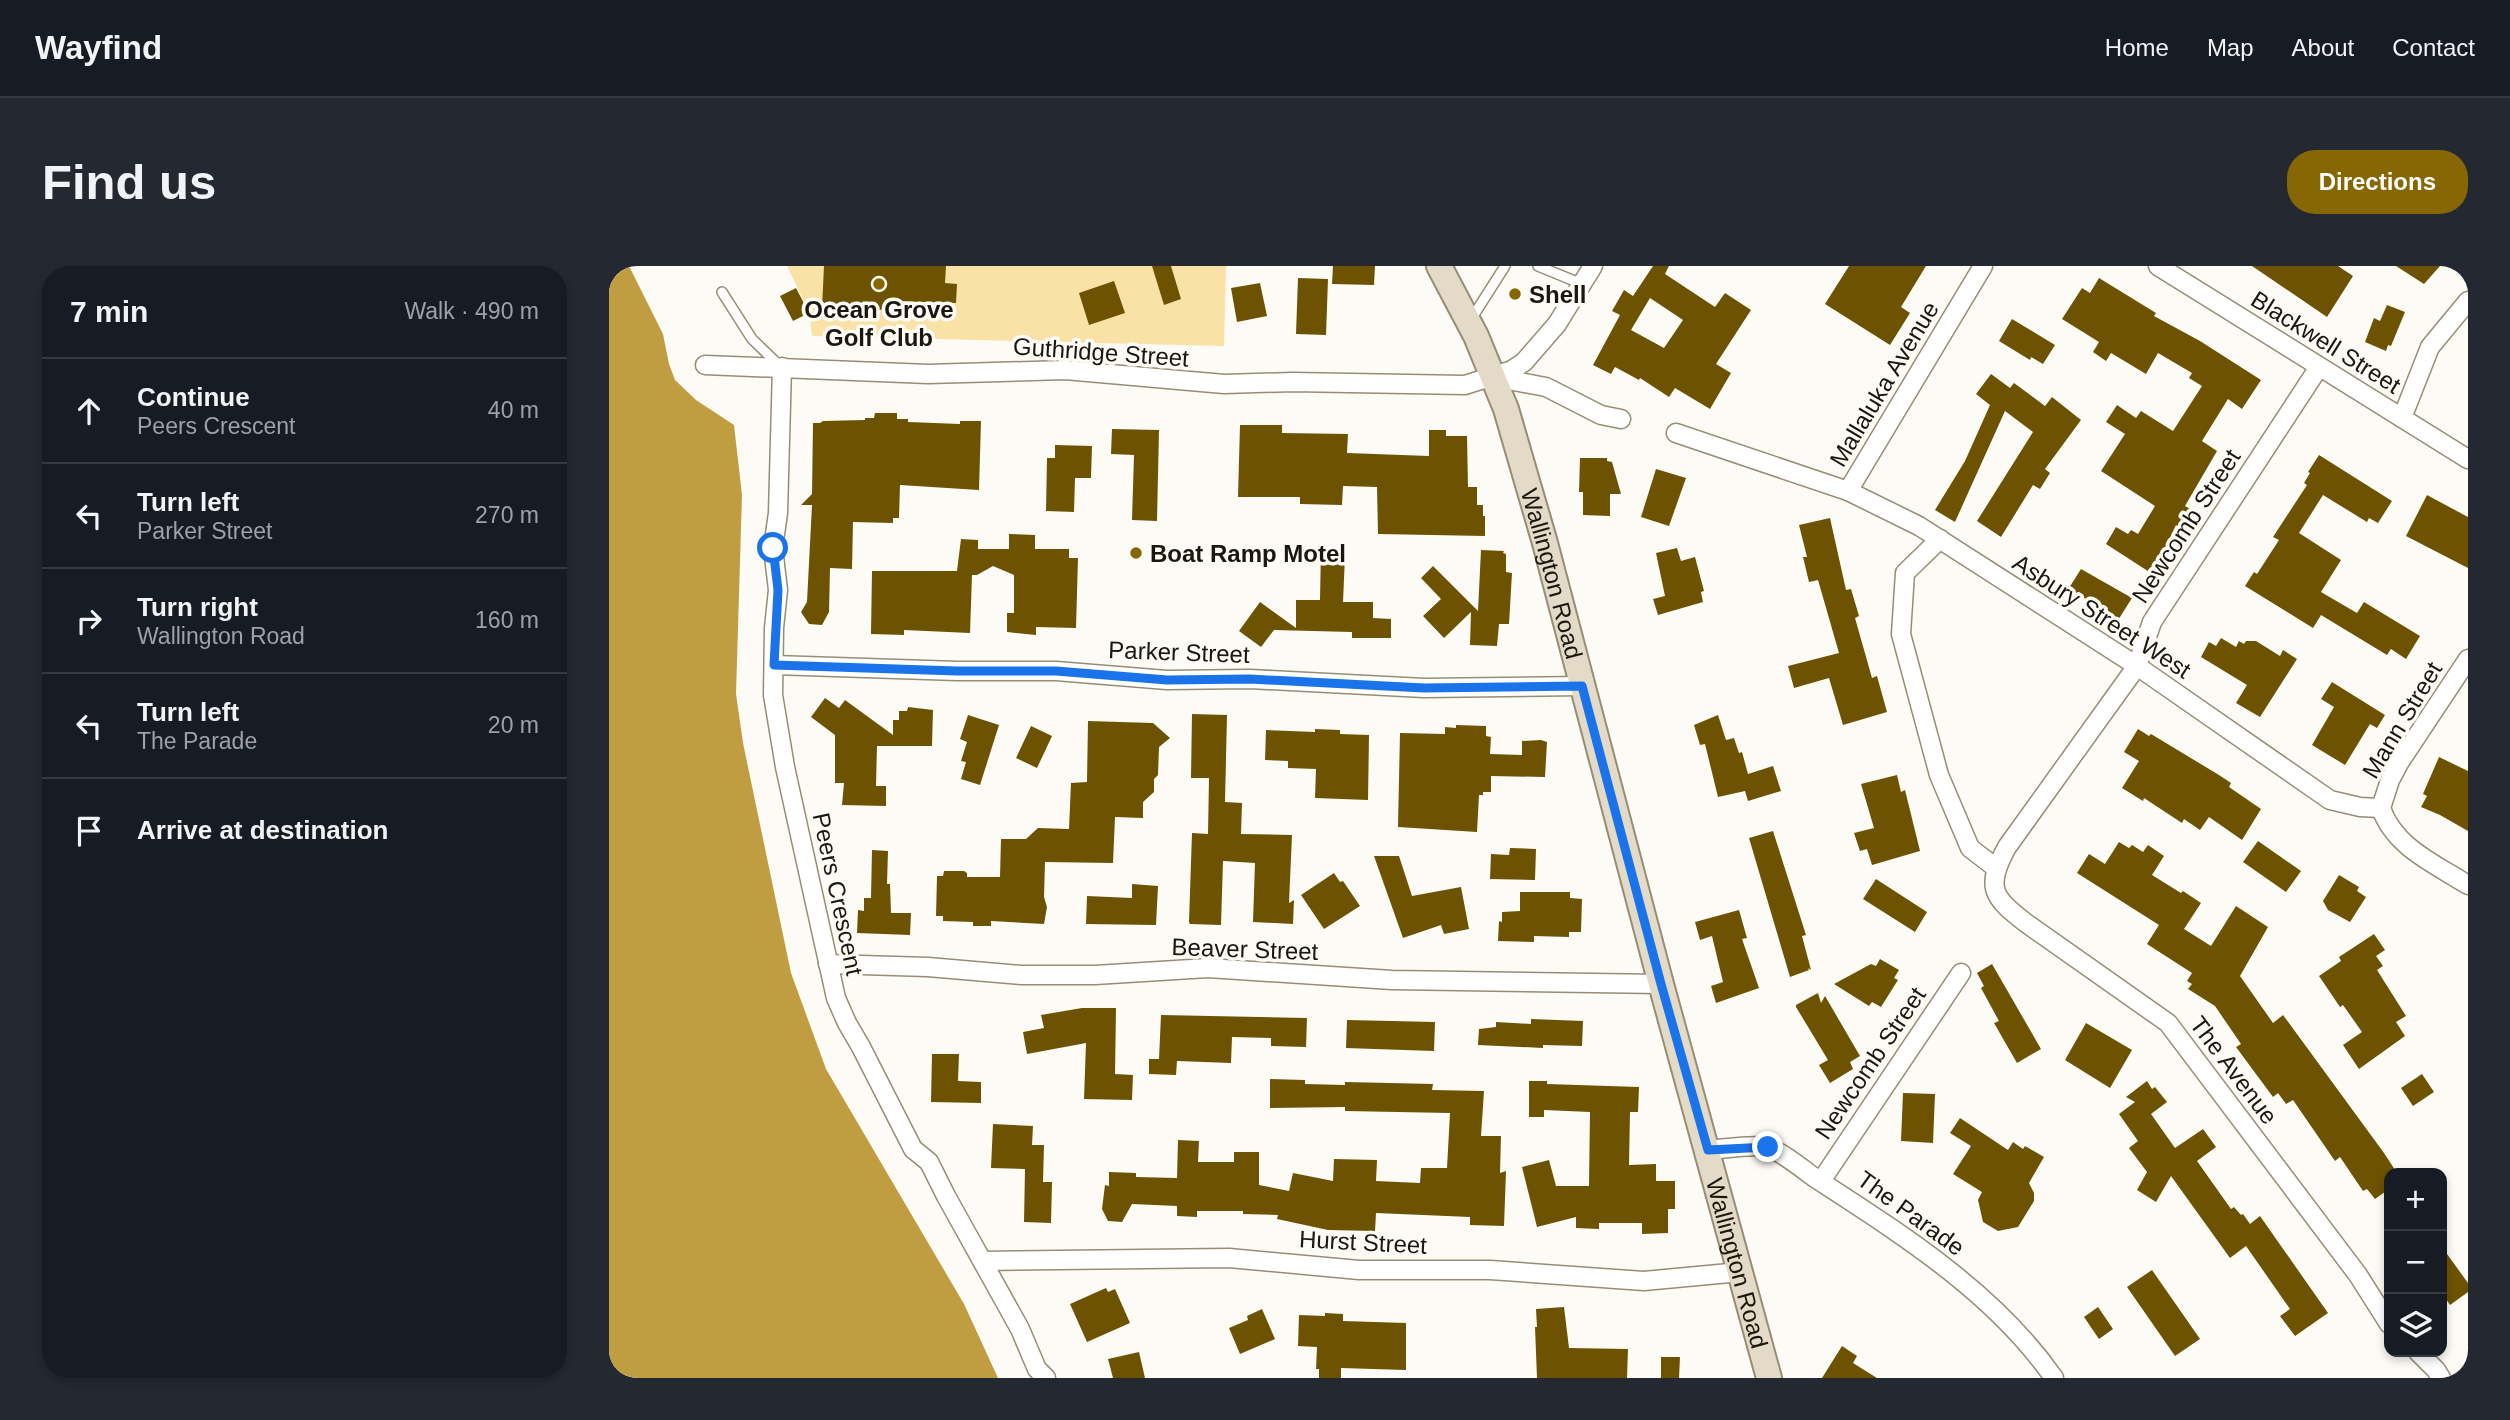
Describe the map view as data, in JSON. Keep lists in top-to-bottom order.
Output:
{
  "streets": {
    "street": [
      "Blackwell Street",
      "Guthridge Street",
      "Mallaluka Avenue",
      "Newcomb Street",
      "Wallington Road",
      "Asbury Street West",
      "Parker Street",
      "Mann Street",
      "Peers Crescent",
      "Beaver Street",
      "The Avenue",
      "The Parade",
      "Hurst Street"
    ]
  },
  "crossings": [
    ["Blackwell Street", "Newcomb Street"],
    ["Guthridge Street", "Wallington Road"],
    ["Guthridge Street", "Peers Crescent"],
    ["Mallaluka Avenue", "Asbury Street West"],
    ["Newcomb Street", "Asbury Street West"],
    ["Newcomb Street", "The Avenue"],
    ["Newcomb Street", "The Parade"],
    ["Wallington Road", "Parker Street"],
    ["Wallington Road", "Beaver Street"],
    ["Wallington Road", "The Parade"],
    ["Wallington Road", "Hurst Street"],
    ["Asbury Street West", "Mann Street"],
    ["Parker Street", "Peers Crescent"],
    ["Peers Crescent", "Beaver Street"],
    ["Peers Crescent", "Hurst Street"]
  ],
  "places": ["Ocean Grove Golf Club", "Shell", "Boat Ramp Motel"],
  "page": {
    "header": "Wayfind",
    "nav": [
      "Home",
      "Map",
      "About",
      "Contact"
    ],
    "buttons": "Directions",
    "title": "Find us",
    "heading": ["7 min", "Walk · 490 m"],
    "list": [
      ["Continue", "Peers Crescent", "40 m"],
      ["Turn left", "Parker Street", "270 m"],
      ["Turn right", "Wallington Road", "160 m"],
      ["Turn left", "The Parade", "20 m"],
      "Arrive at destination"
    ],
    "map_buttons": ["+", "−"]
  }
}
